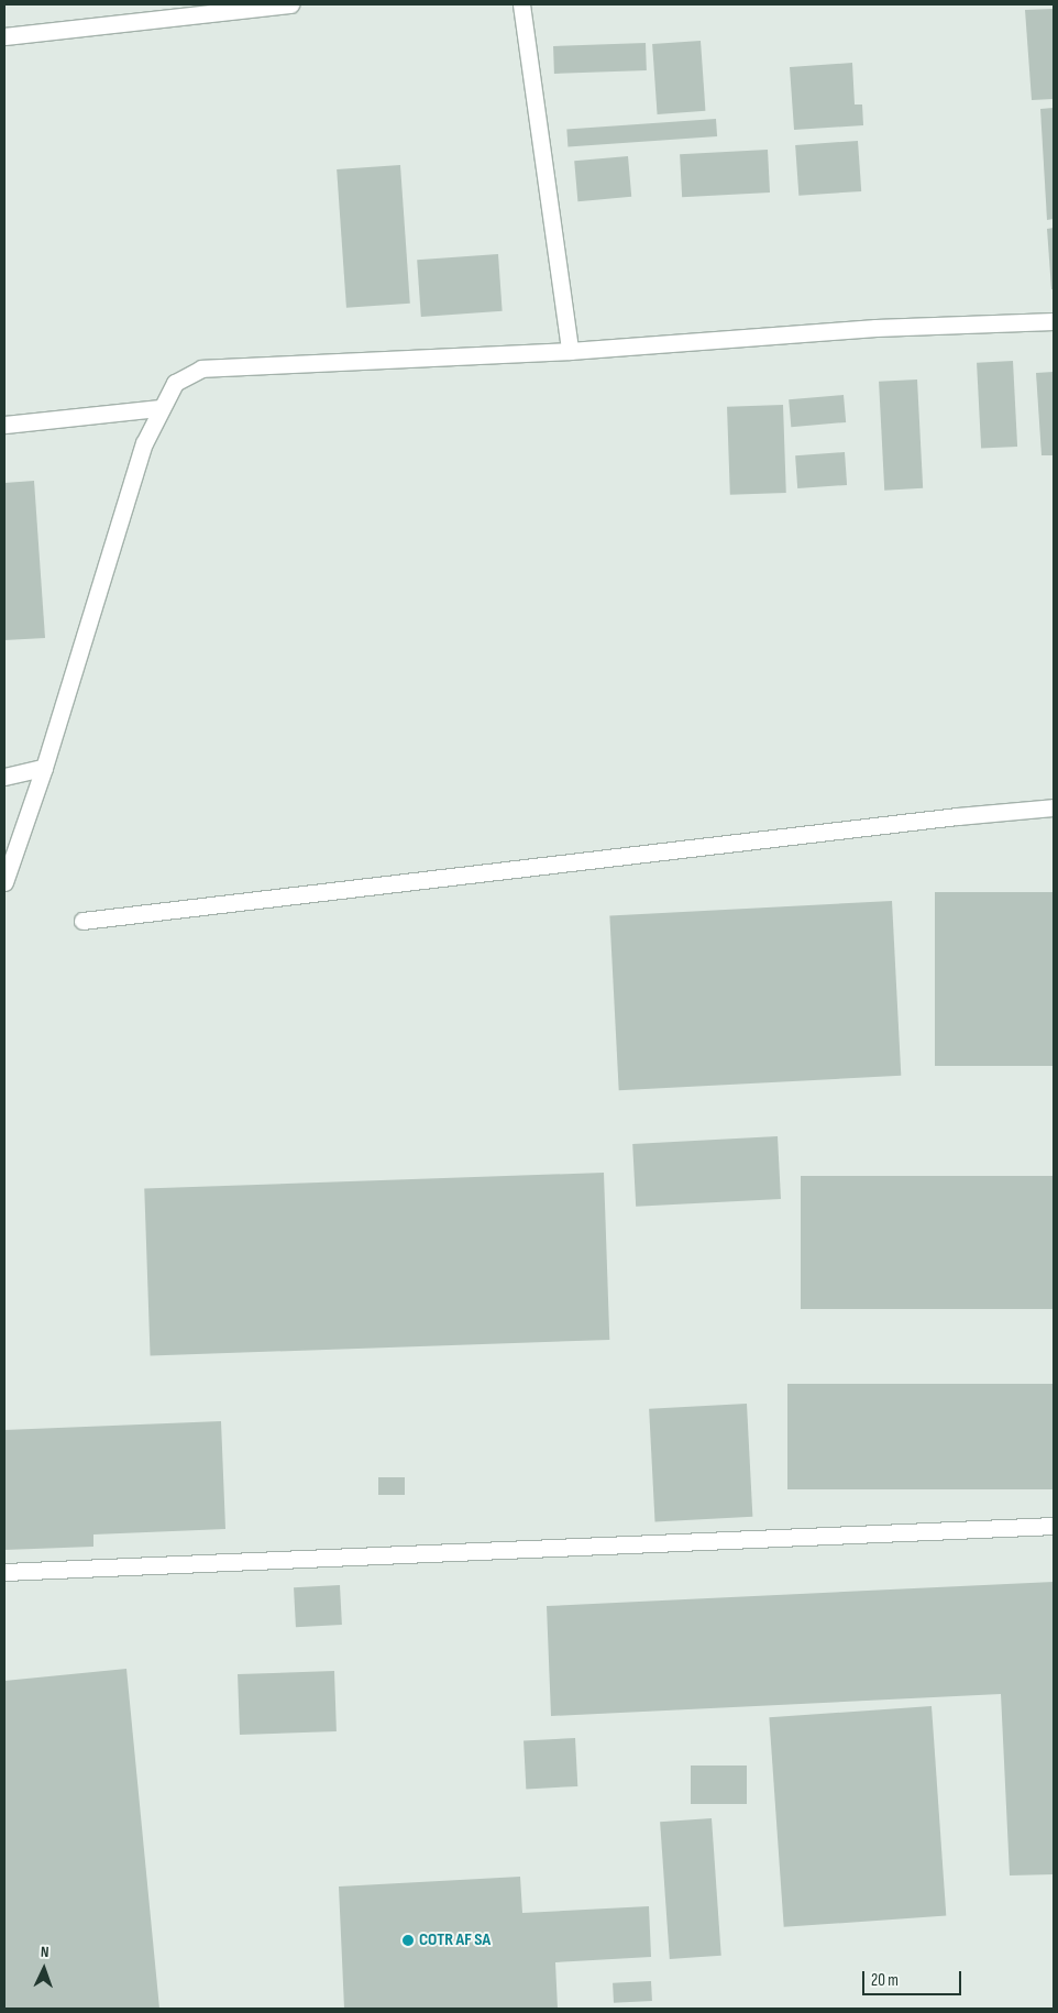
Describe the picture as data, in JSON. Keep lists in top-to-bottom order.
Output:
{
  "places": ["COTR AF SA"],
  "scale_bar": "20 m",
  "north": "top"
}
